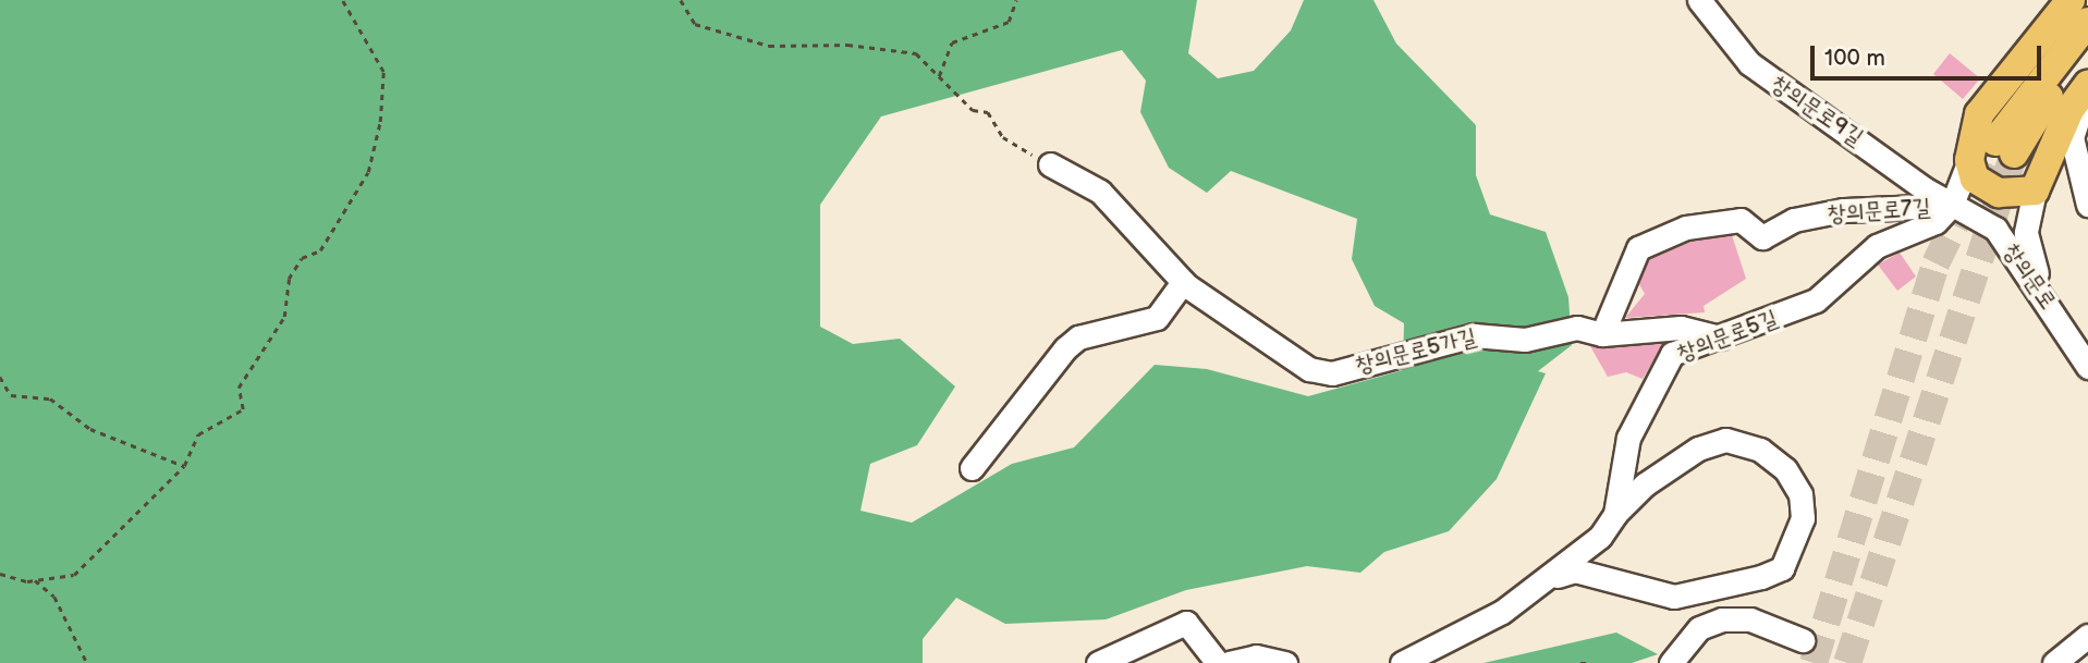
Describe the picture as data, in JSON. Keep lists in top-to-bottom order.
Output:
{
  "streets": {
    "street": [
      "창의문로9길",
      "창의문로7길",
      "창의문로",
      "창의문로5길",
      "창의문로5가길"
    ]
  },
  "crossings": [
    ["창의문로9길", "창의문로7길"],
    ["창의문로9길", "창의문로"],
    ["창의문로9길", "창의문로5길"],
    ["창의문로7길", "창의문로"],
    ["창의문로7길", "창의문로5길"],
    ["창의문로7길", "창의문로5가길"],
    ["창의문로", "창의문로5길"],
    ["창의문로5길", "창의문로5가길"]
  ],
  "scale_bar": "100 m"
}
